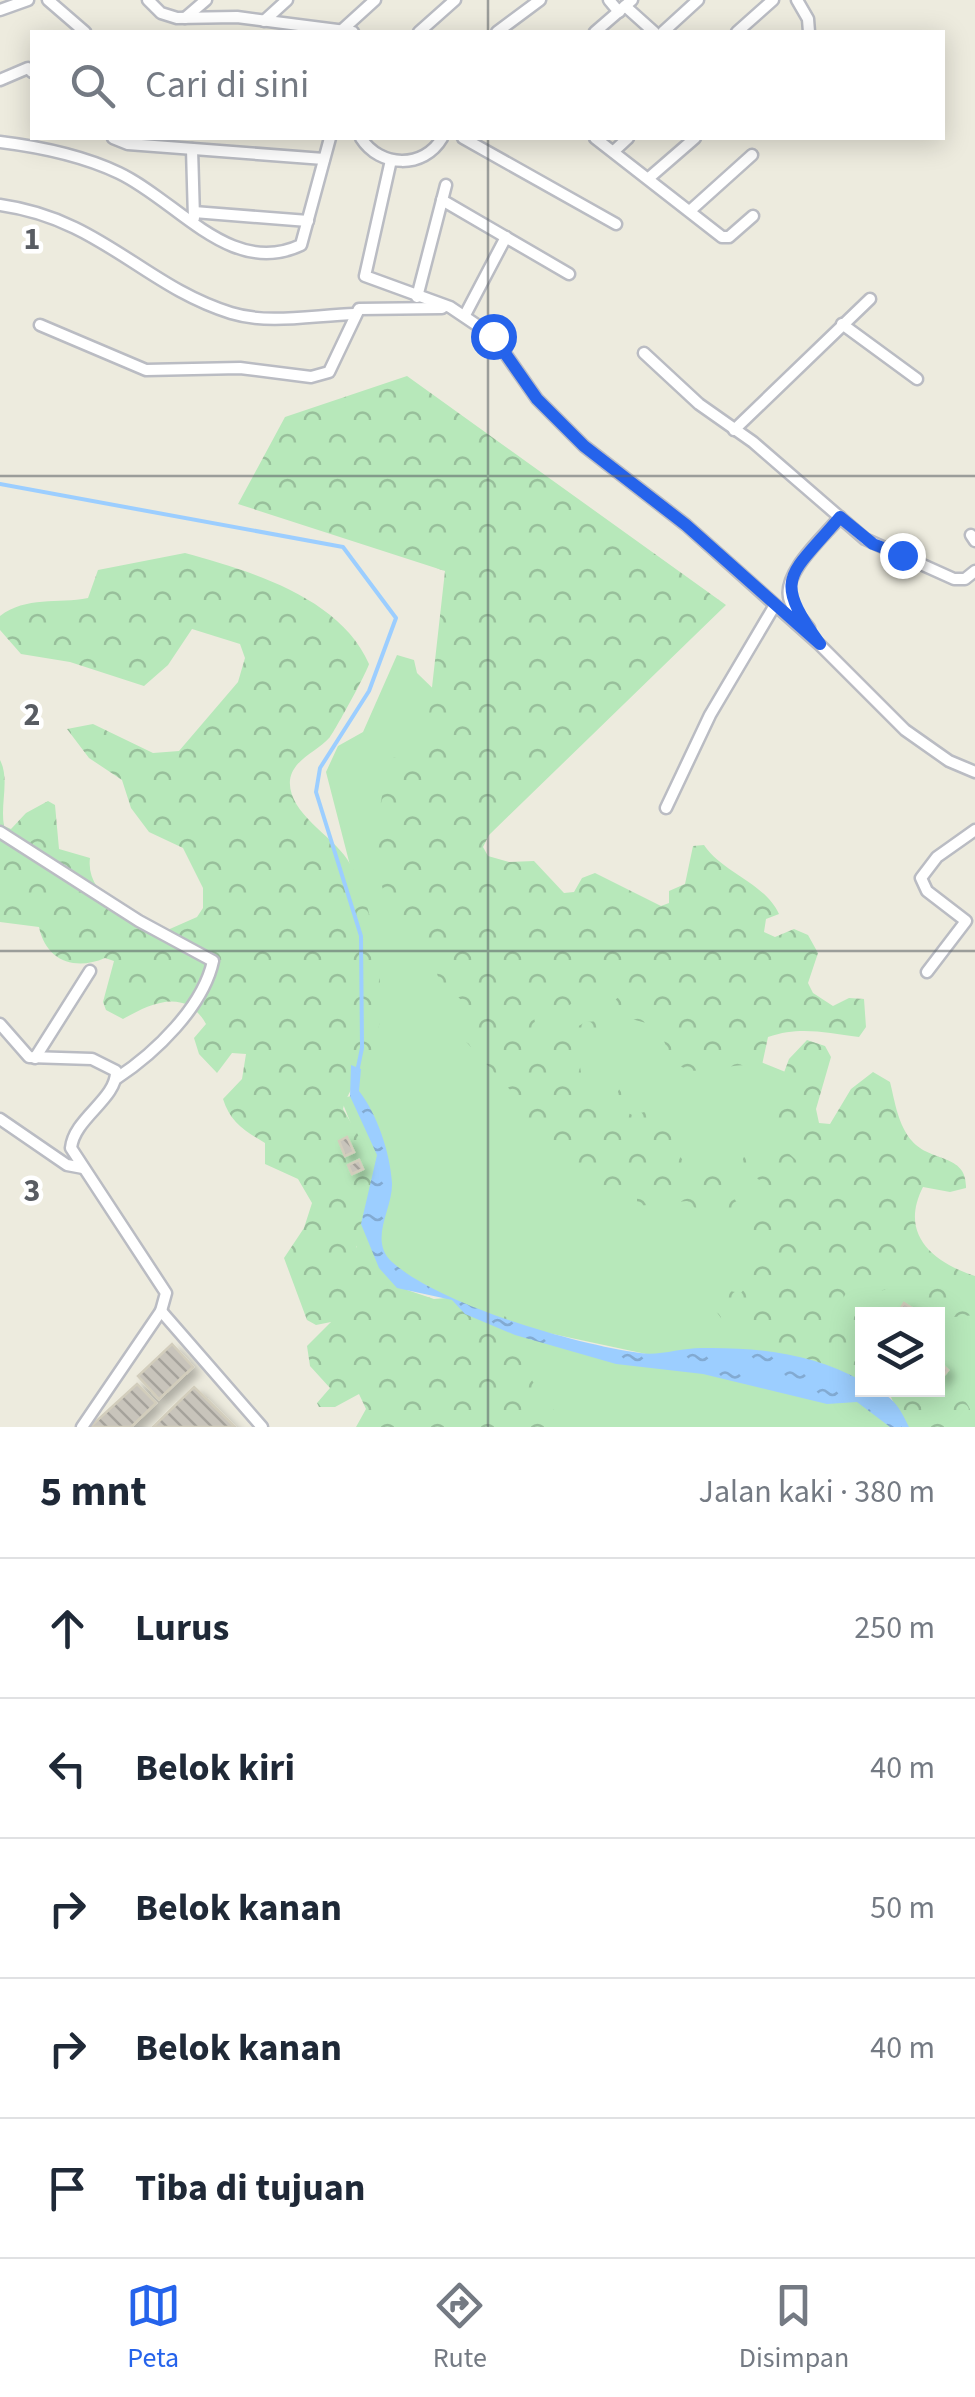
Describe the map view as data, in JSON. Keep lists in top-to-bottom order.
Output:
{
  "page": {
    "search": "Cari di sini",
    "heading": ["5 mnt", "Jalan kaki · 380 m"],
    "list": [
      ["Lurus", "250 m"],
      ["Belok kiri", "40 m"],
      ["Belok kanan", "50 m"],
      ["Belok kanan", "40 m"],
      "Tiba di tujuan"
    ],
    "nav": ["Peta", "Rute", "Disimpan"]
  },
  "grid": {
    "rows": ["1", "2", "3"]
  }
}
